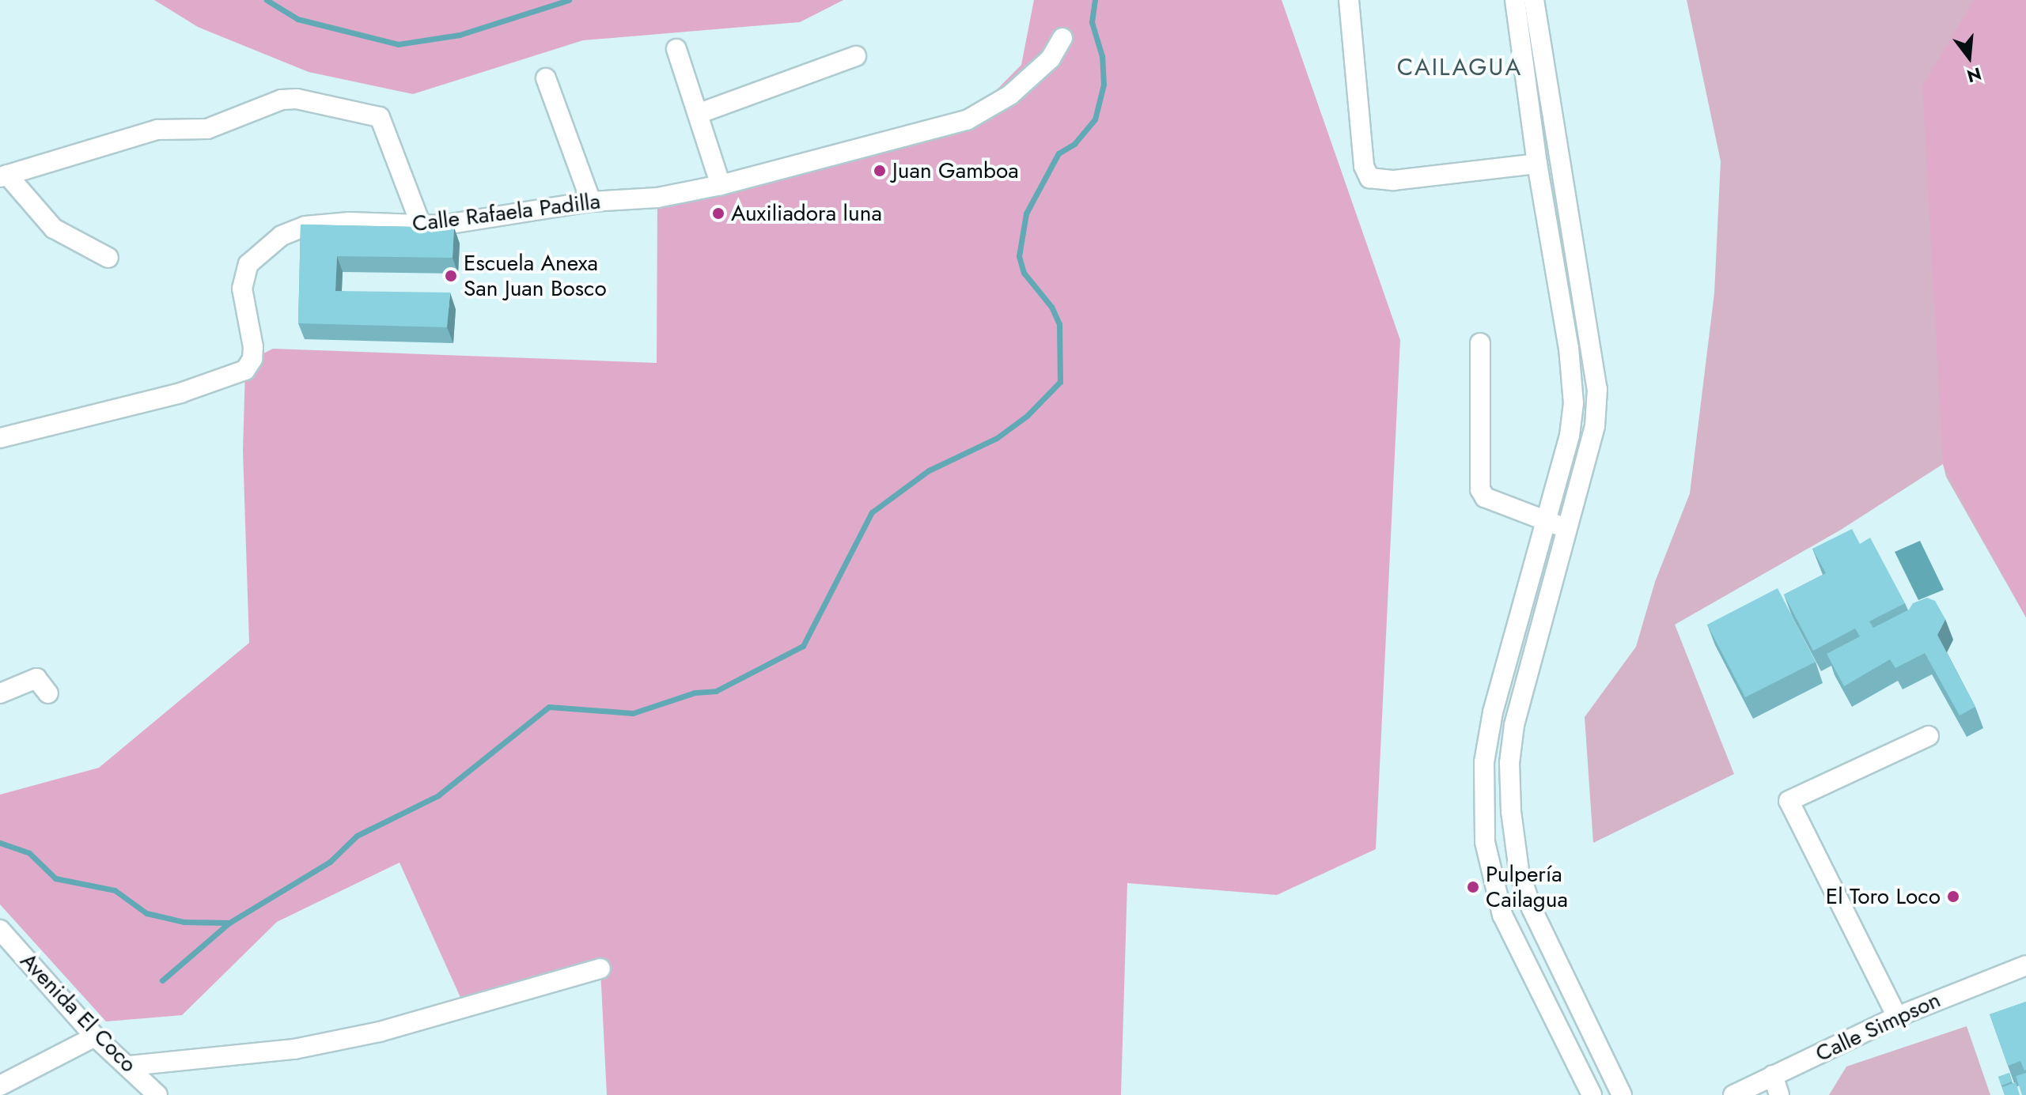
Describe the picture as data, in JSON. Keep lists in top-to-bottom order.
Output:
{
  "streets": {
    "street": ["Calle Rafaela Padilla", "Avenida El Coco", "Calle Simpson"]
  },
  "districts": ["CAILAGUA"],
  "places": [
    "Juan Gamboa",
    "Auxiliadora luna",
    "Escuela Anexa San Juan Bosco",
    "Pulpería Cailagua",
    "El Toro Loco"
  ],
  "north": "bottom"
}
